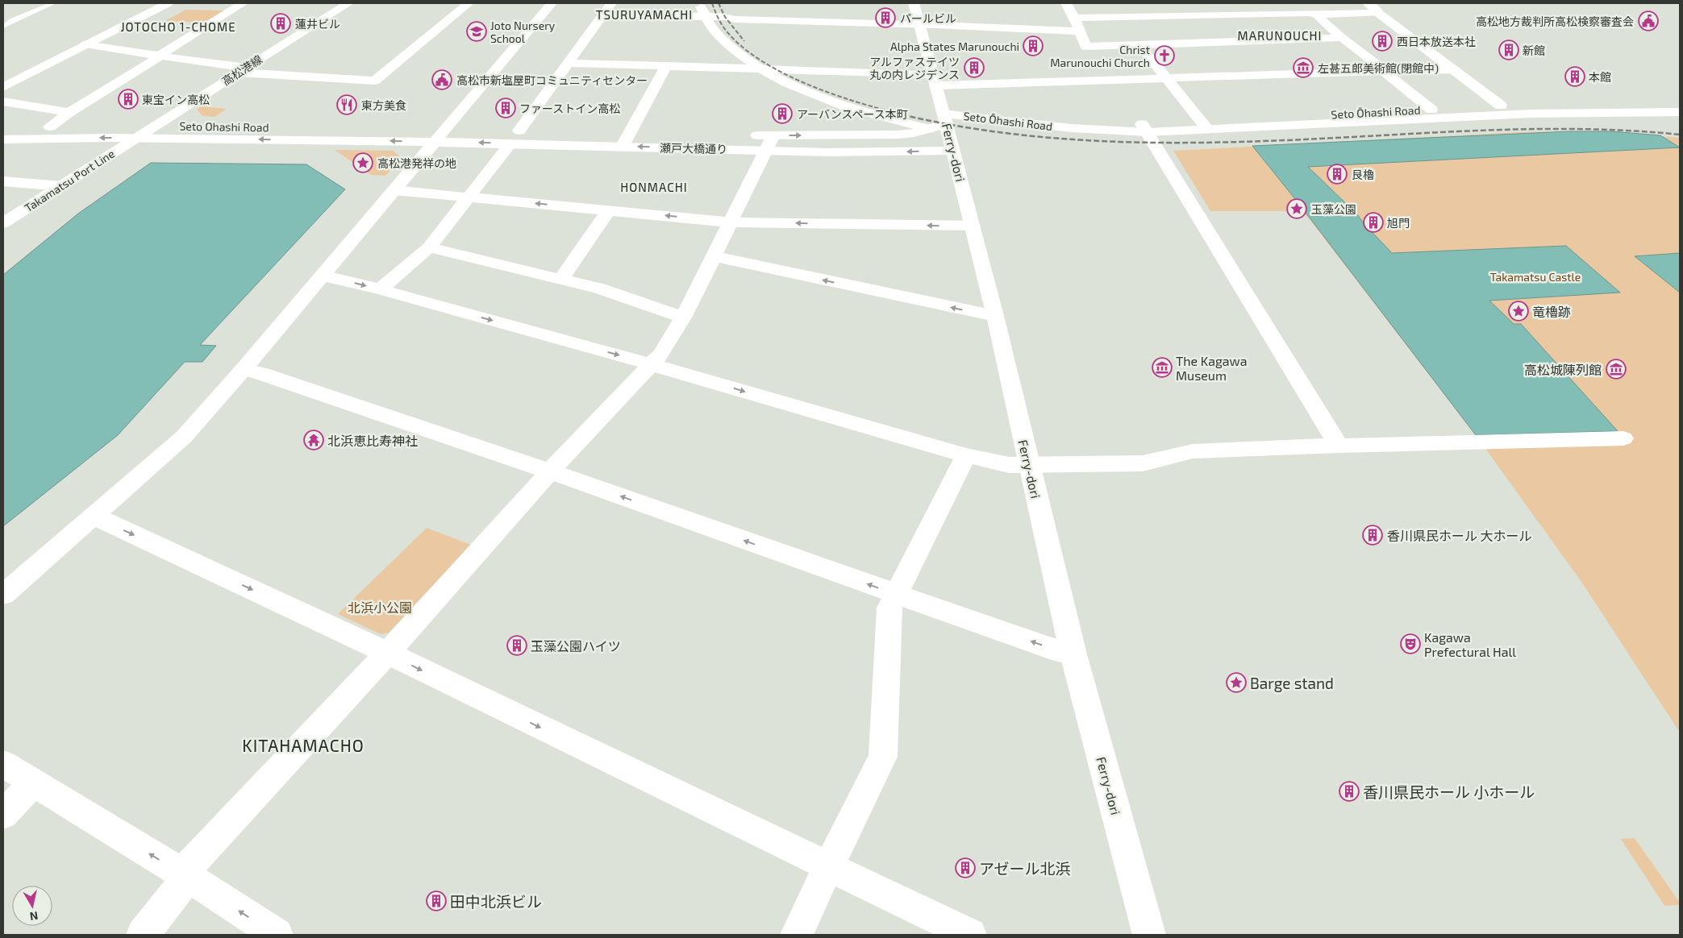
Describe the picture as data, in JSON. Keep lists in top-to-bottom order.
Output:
{
  "streets": {
    "street": [
      "高松港線",
      "Seto Ōhashi Road",
      "Seto Ohashi Road",
      "瀬戸大橋通り",
      "Ferry-dori",
      "Takamatsu Port Line"
    ]
  },
  "crossings": [
    ["高松港線", "Seto Ohashi Road"],
    ["高松港線", "Takamatsu Port Line"],
    ["Seto Ōhashi Road", "瀬戸大橋通り"],
    ["Seto Ōhashi Road", "Ferry-dori"],
    ["Seto Ohashi Road", "瀬戸大橋通り"],
    ["Seto Ohashi Road", "Takamatsu Port Line"],
    ["瀬戸大橋通り", "Ferry-dori"]
  ],
  "districts": [
    "TSURUYAMACHI",
    "JOTOCHO 1-CHOME",
    "MARUNOUCHI",
    "HONMACHI",
    "KITAHAMACHO"
  ],
  "parks": ["Takamatsu Castle", "北浜小公園"],
  "places": {
    "building": [
      "パールビル",
      "蓮井ビル",
      "西日本放送本社",
      "Alpha States Marunouchi",
      "新館",
      "アルファステイツ 丸の内レジデンス",
      "本館",
      "東宝イン高松",
      "ファーストイン高松",
      "アーバンスペース本町",
      "艮櫓",
      "旭門",
      "香川県民ホール 大ホール",
      "玉藻公園ハイツ",
      "香川県民ホール 小ホール",
      "アゼール北浜",
      "田中北浜ビル"
    ],
    "public building": ["高松地方裁判所高松検察審査会", "高松市新塩屋町コミュニティセンター"],
    "school or university": ["Joto Nursery School"],
    "church": ["Christ Marunouchi Church"],
    "museum": ["左甚五郎美術館(閉館中)", "The Kagawa Museum", "高松城陳列館"],
    "restaurant": ["東方美食"],
    "place": [
      "高松港発祥の地",
      "玉藻公園",
      "竜櫓跡",
      "Barge stand"
    ],
    "temple": ["北浜恵比寿神社"],
    "theatre": ["Kagawa Prefectural Hall"]
  },
  "north": "bottom"
}
